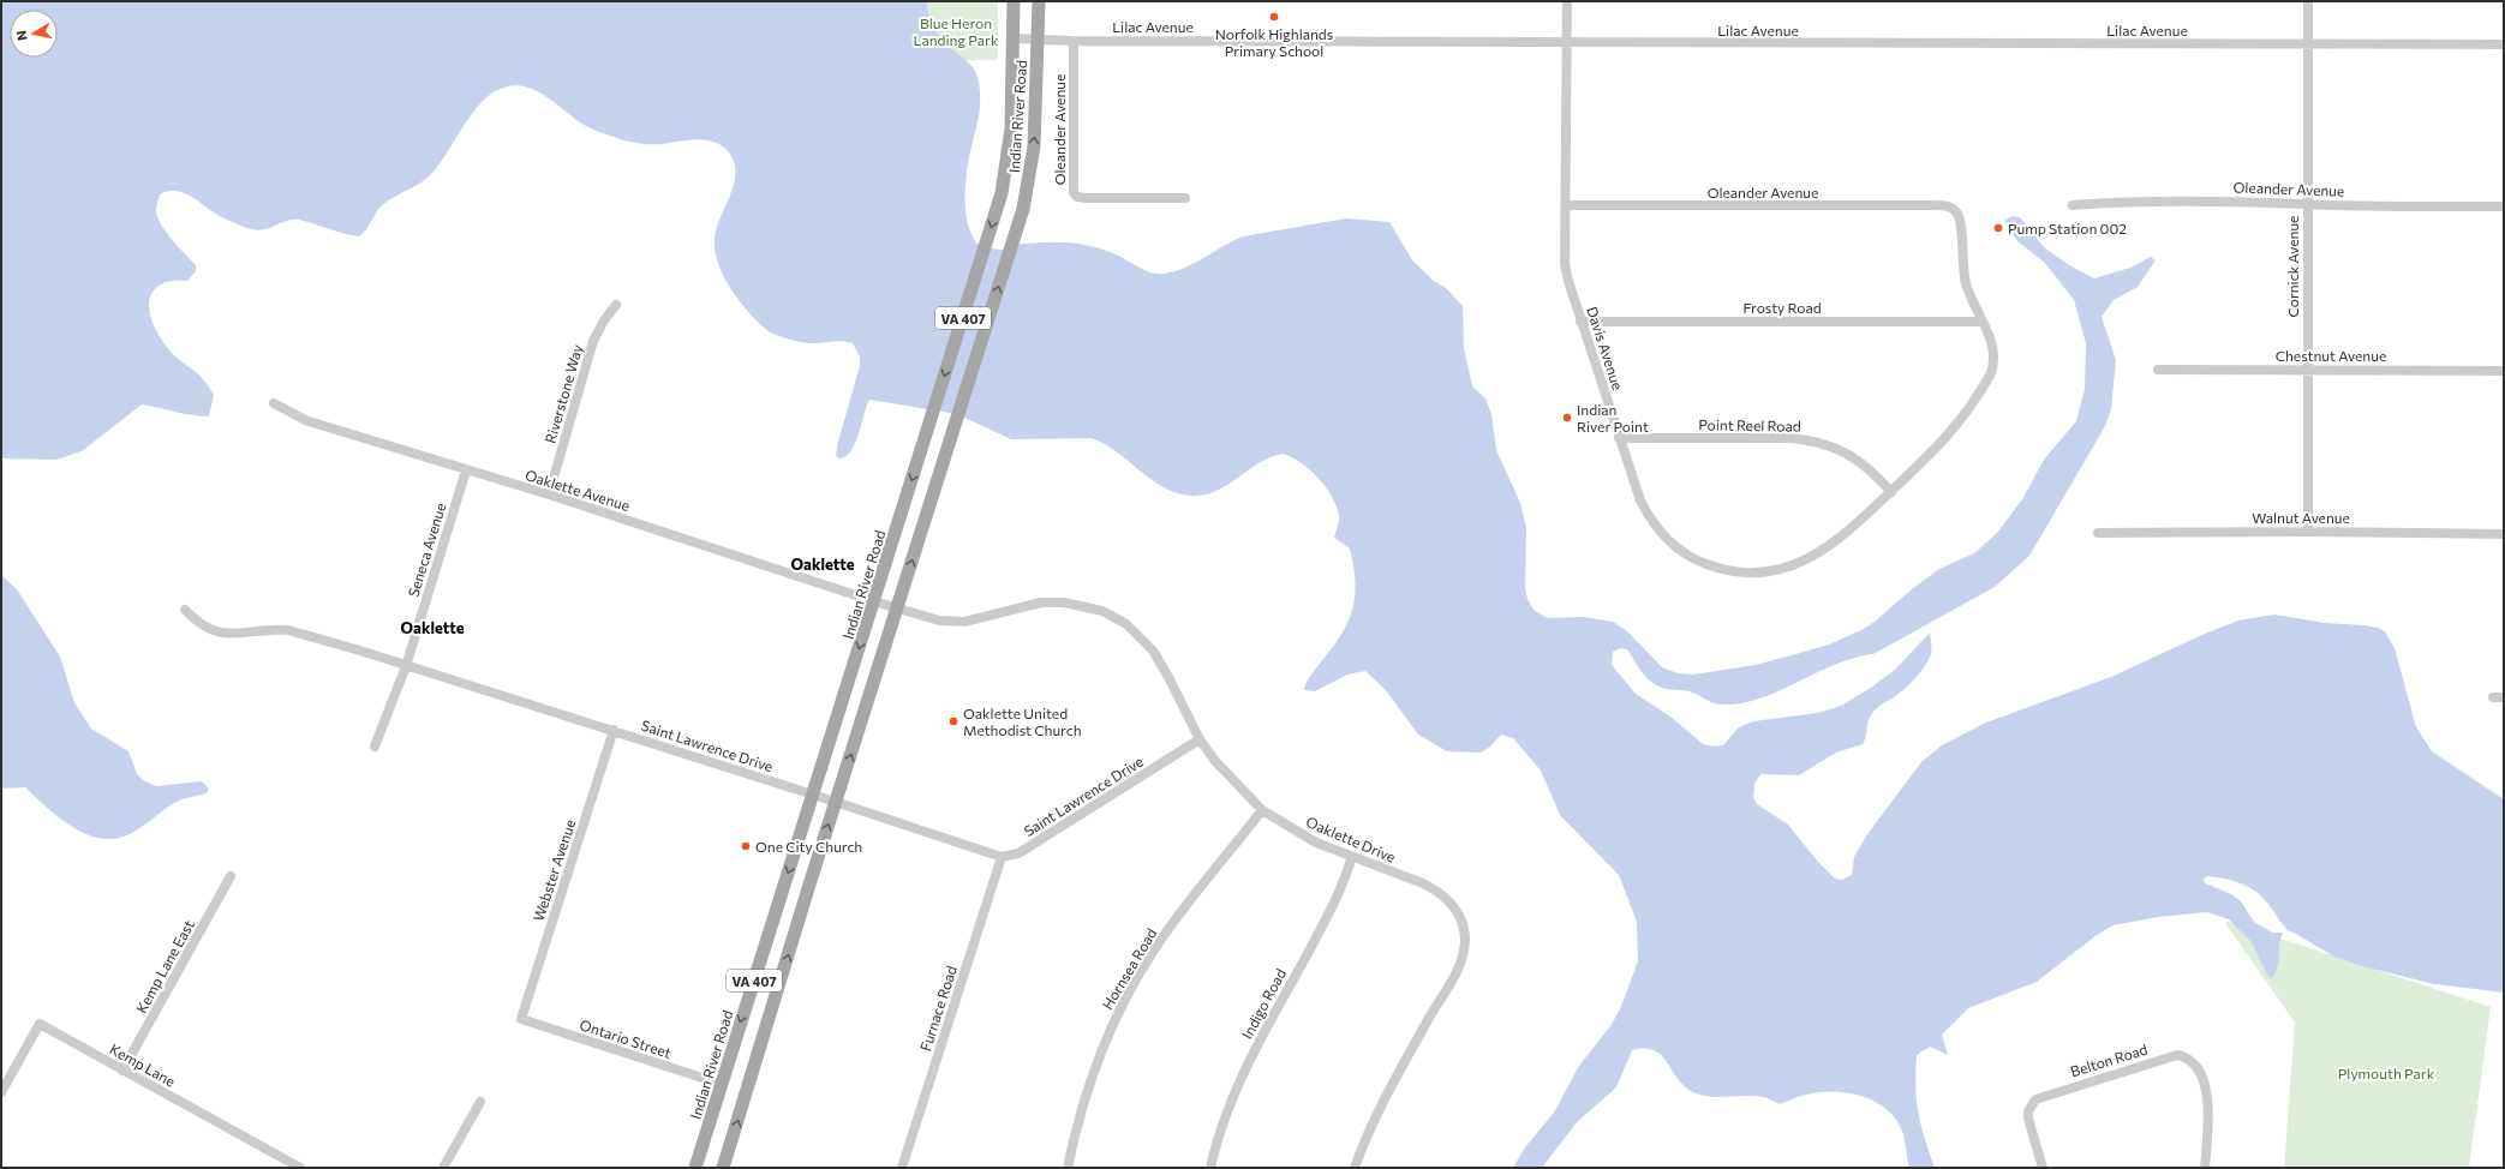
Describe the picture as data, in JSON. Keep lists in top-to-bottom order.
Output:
{
  "streets": {
    "main road": ["Indian River Road", "VA 407"],
    "street": [
      "Lilac Avenue",
      "Oleander Avenue",
      "Cornick Avenue",
      "Frosty Road",
      "Davis Avenue",
      "Chestnut Avenue",
      "Riverstone Way",
      "Point Reel Road",
      "Oaklette Avenue",
      "Walnut Avenue",
      "Seneca Avenue",
      "Saint Lawrence Drive",
      "Oaklette Drive",
      "Webster Avenue",
      "Kemp Lane East",
      "Hornsea Road",
      "Indigo Road",
      "Furnace Road",
      "Ontario Street",
      "Belton Road",
      "Kemp Lane"
    ]
  },
  "crossings": [
    ["Lilac Avenue", "Indian River Road"],
    ["Lilac Avenue", "Oleander Avenue"],
    ["Lilac Avenue", "Cornick Avenue"],
    ["Lilac Avenue", "Davis Avenue"],
    ["Indian River Road", "Oaklette Avenue"],
    ["Indian River Road", "Saint Lawrence Drive"],
    ["Indian River Road", "Oaklette Drive"],
    ["Indian River Road", "Ontario Street"],
    ["Oleander Avenue", "Cornick Avenue"],
    ["Oleander Avenue", "Davis Avenue"],
    ["Cornick Avenue", "Chestnut Avenue"],
    ["Cornick Avenue", "Walnut Avenue"],
    ["Frosty Road", "Davis Avenue"],
    ["Davis Avenue", "Point Reel Road"],
    ["Riverstone Way", "Oaklette Avenue"],
    ["Oaklette Avenue", "Seneca Avenue"],
    ["Oaklette Avenue", "Oaklette Drive"],
    ["Seneca Avenue", "Saint Lawrence Drive"],
    ["Saint Lawrence Drive", "Oaklette Drive"],
    ["Saint Lawrence Drive", "Webster Avenue"],
    ["Saint Lawrence Drive", "Furnace Road"],
    ["Oaklette Drive", "Hornsea Road"],
    ["Oaklette Drive", "Indigo Road"],
    ["Webster Avenue", "Ontario Street"],
    ["Kemp Lane East", "Kemp Lane"]
  ],
  "districts": ["Oaklette", "Oaklette"],
  "parks": ["Blue Heron Landing Park", "Plymouth Park"],
  "places": [
    "Norfolk Highlands Primary School",
    "Pump Station 002",
    "Indian River Point",
    "Oaklette United Methodist Church",
    "One City Church"
  ],
  "north": "left"
}
